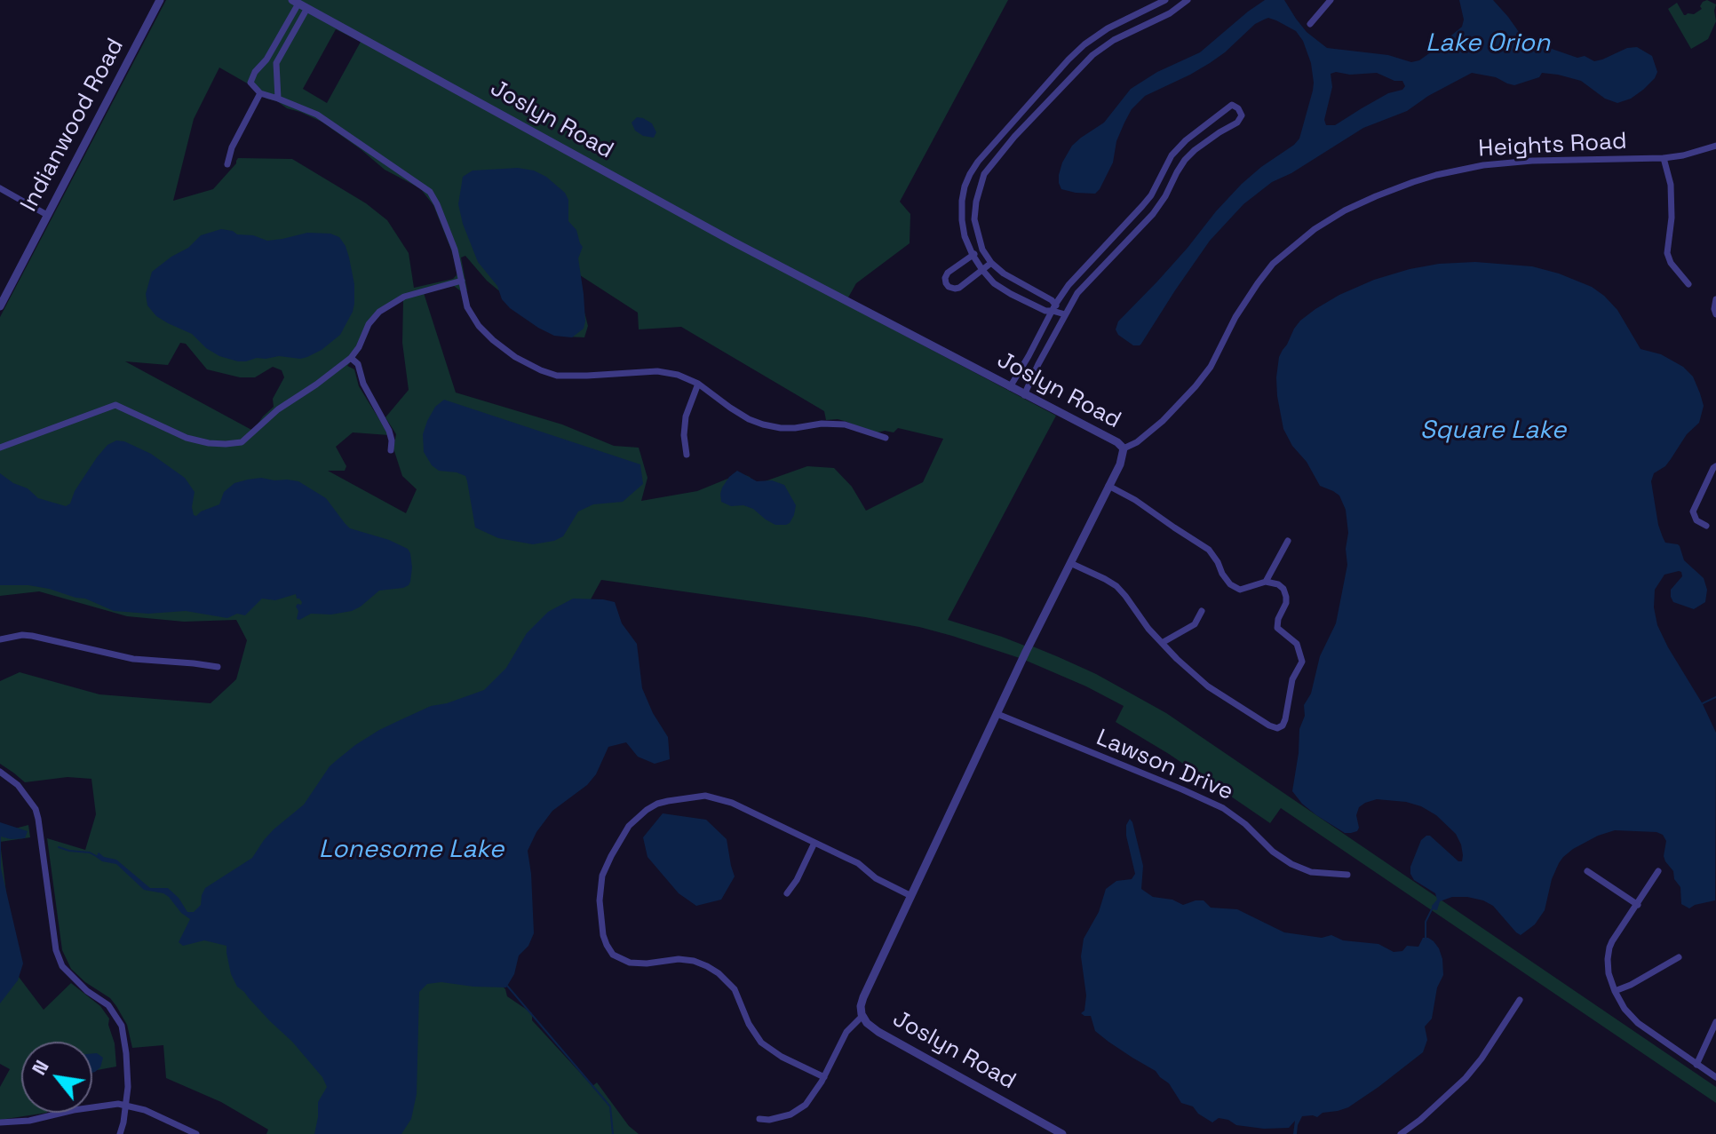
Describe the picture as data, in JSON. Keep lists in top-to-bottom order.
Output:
{
  "streets": {
    "street": [
      "Joslyn Road",
      "Indianwood Road",
      "Heights Road",
      "Lawson Drive"
    ]
  },
  "crossings": [
    ["Joslyn Road", "Heights Road"],
    ["Joslyn Road", "Lawson Drive"]
  ],
  "water": ["Lake Orion", "Square Lake", "Lonesome Lake"],
  "north": "top left"
}
